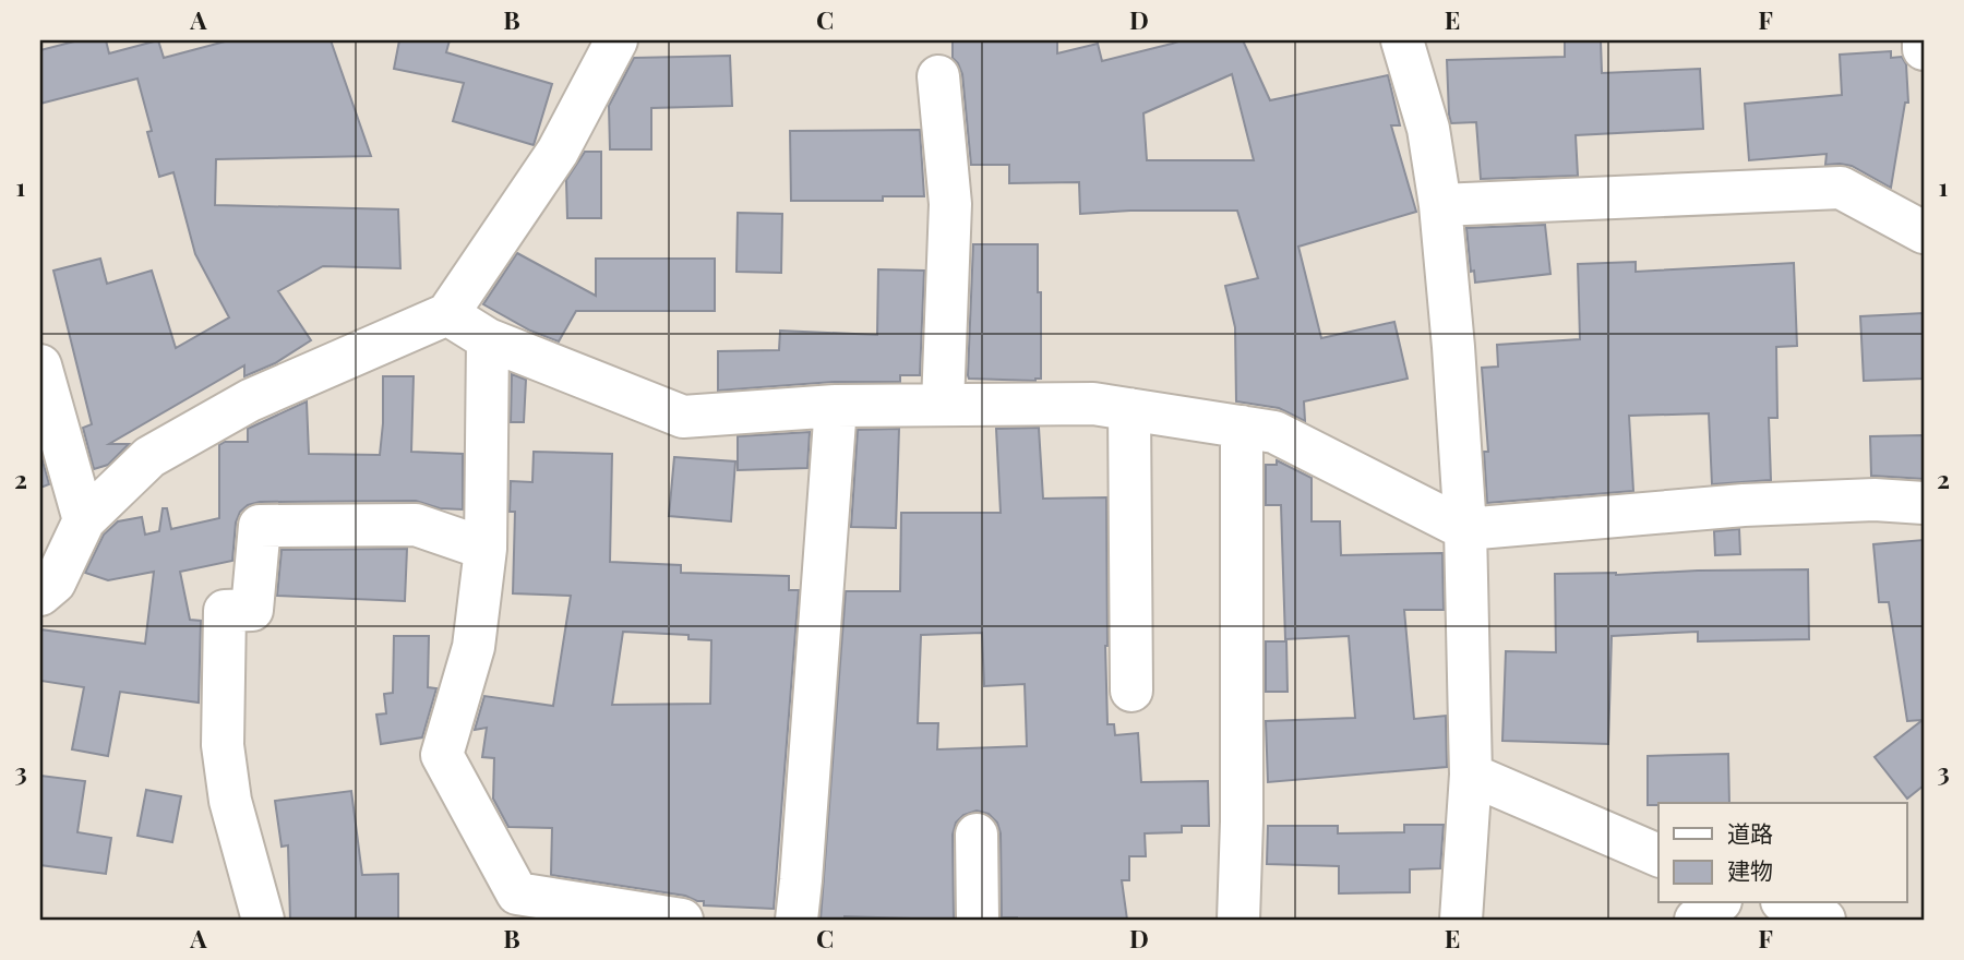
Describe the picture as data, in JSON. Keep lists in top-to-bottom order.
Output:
{
  "legend": ["道路", "建物"],
  "grid": {
    "columns": [
      "A",
      "B",
      "C",
      "D",
      "E",
      "F"
    ],
    "rows": ["1", "2", "3"]
  }
}
